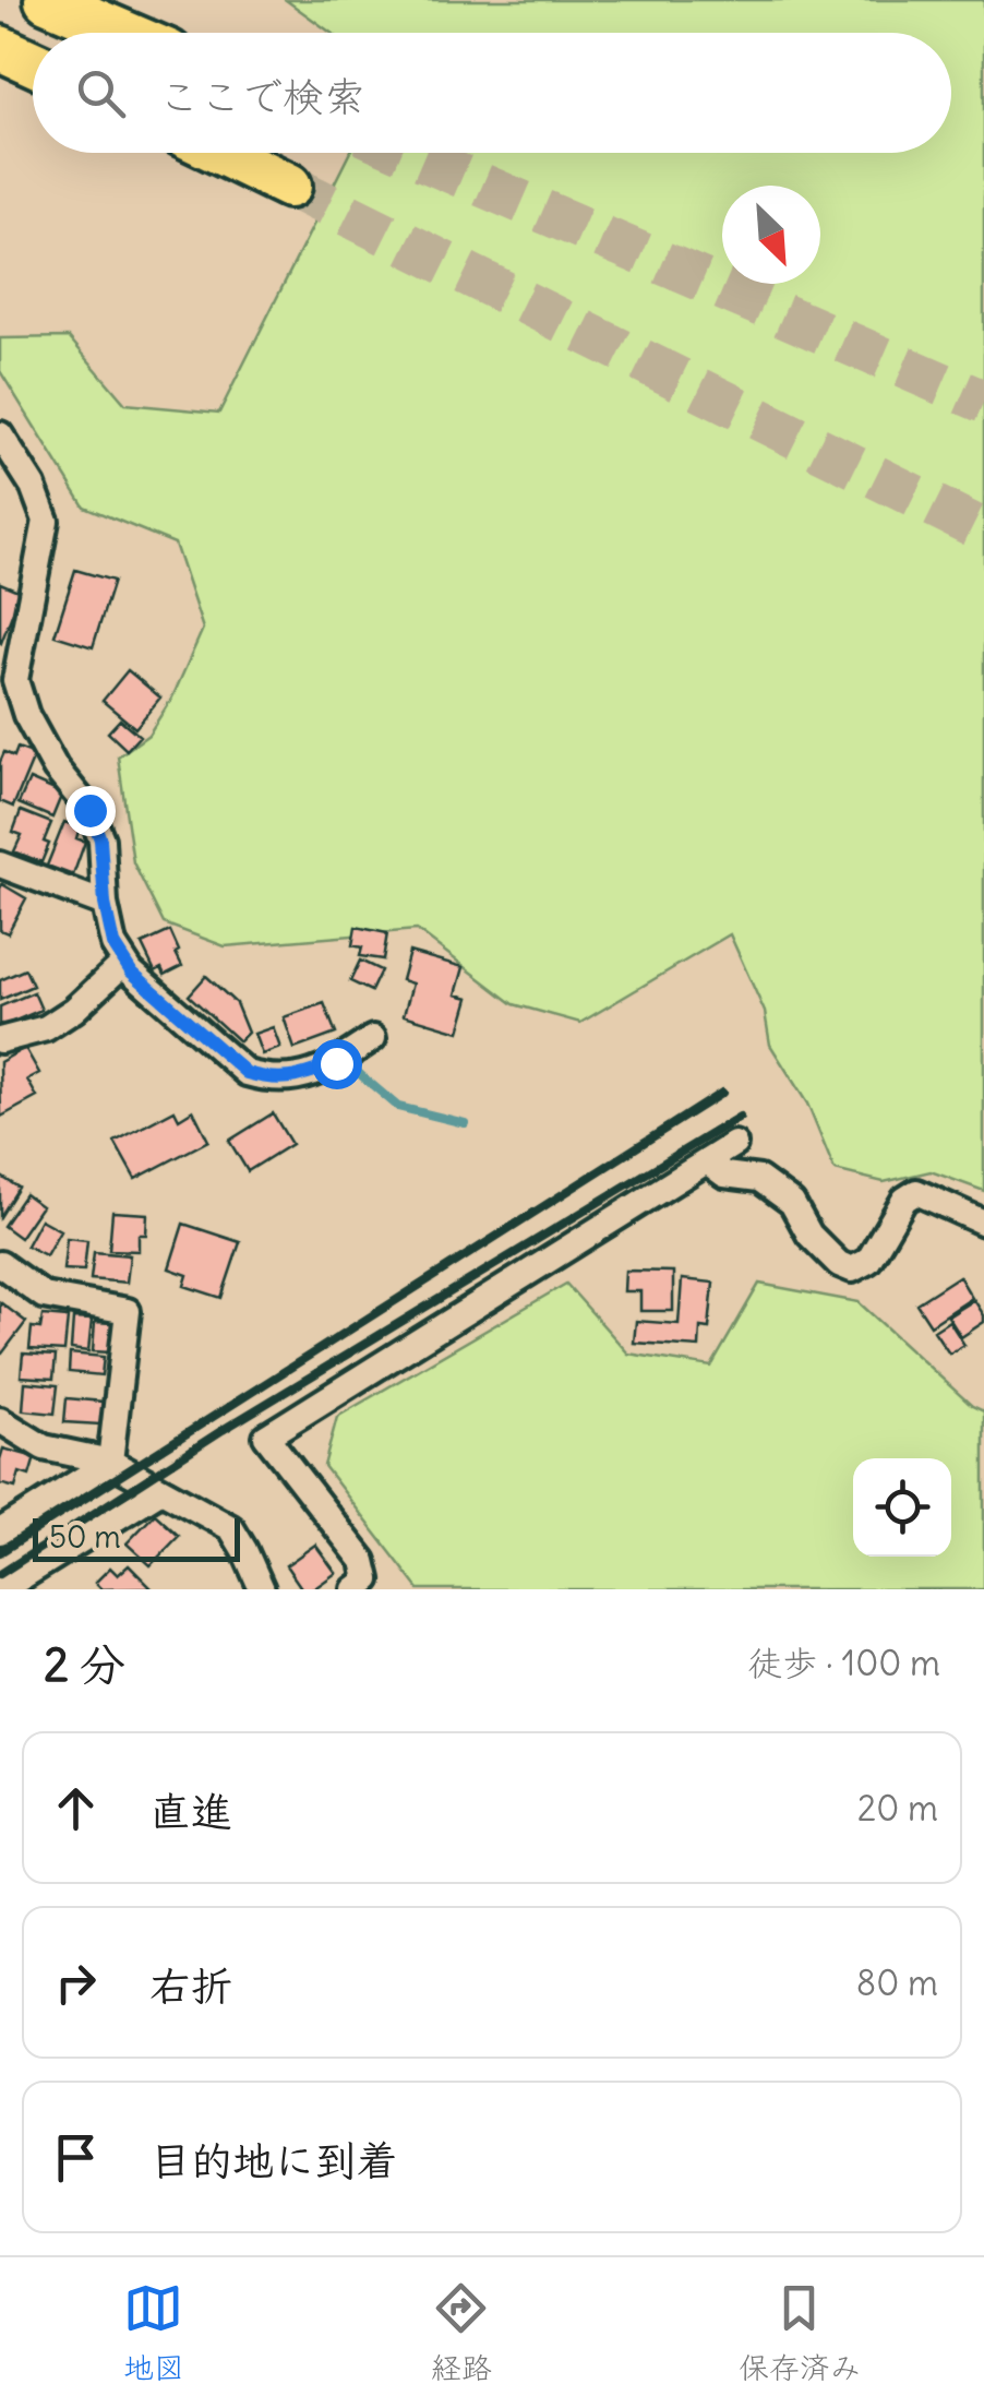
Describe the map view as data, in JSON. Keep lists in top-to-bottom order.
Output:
{
  "scale_bar": "50 m",
  "north": "bottom right",
  "page": {
    "search": "ここで検索",
    "scale": "50 m",
    "heading": ["2 分", "徒歩 · 100 m"],
    "list": [
      ["直進", "20 m"],
      ["右折", "80 m"],
      "目的地に到着"
    ],
    "nav": ["地図", "経路", "保存済み"]
  }
}
